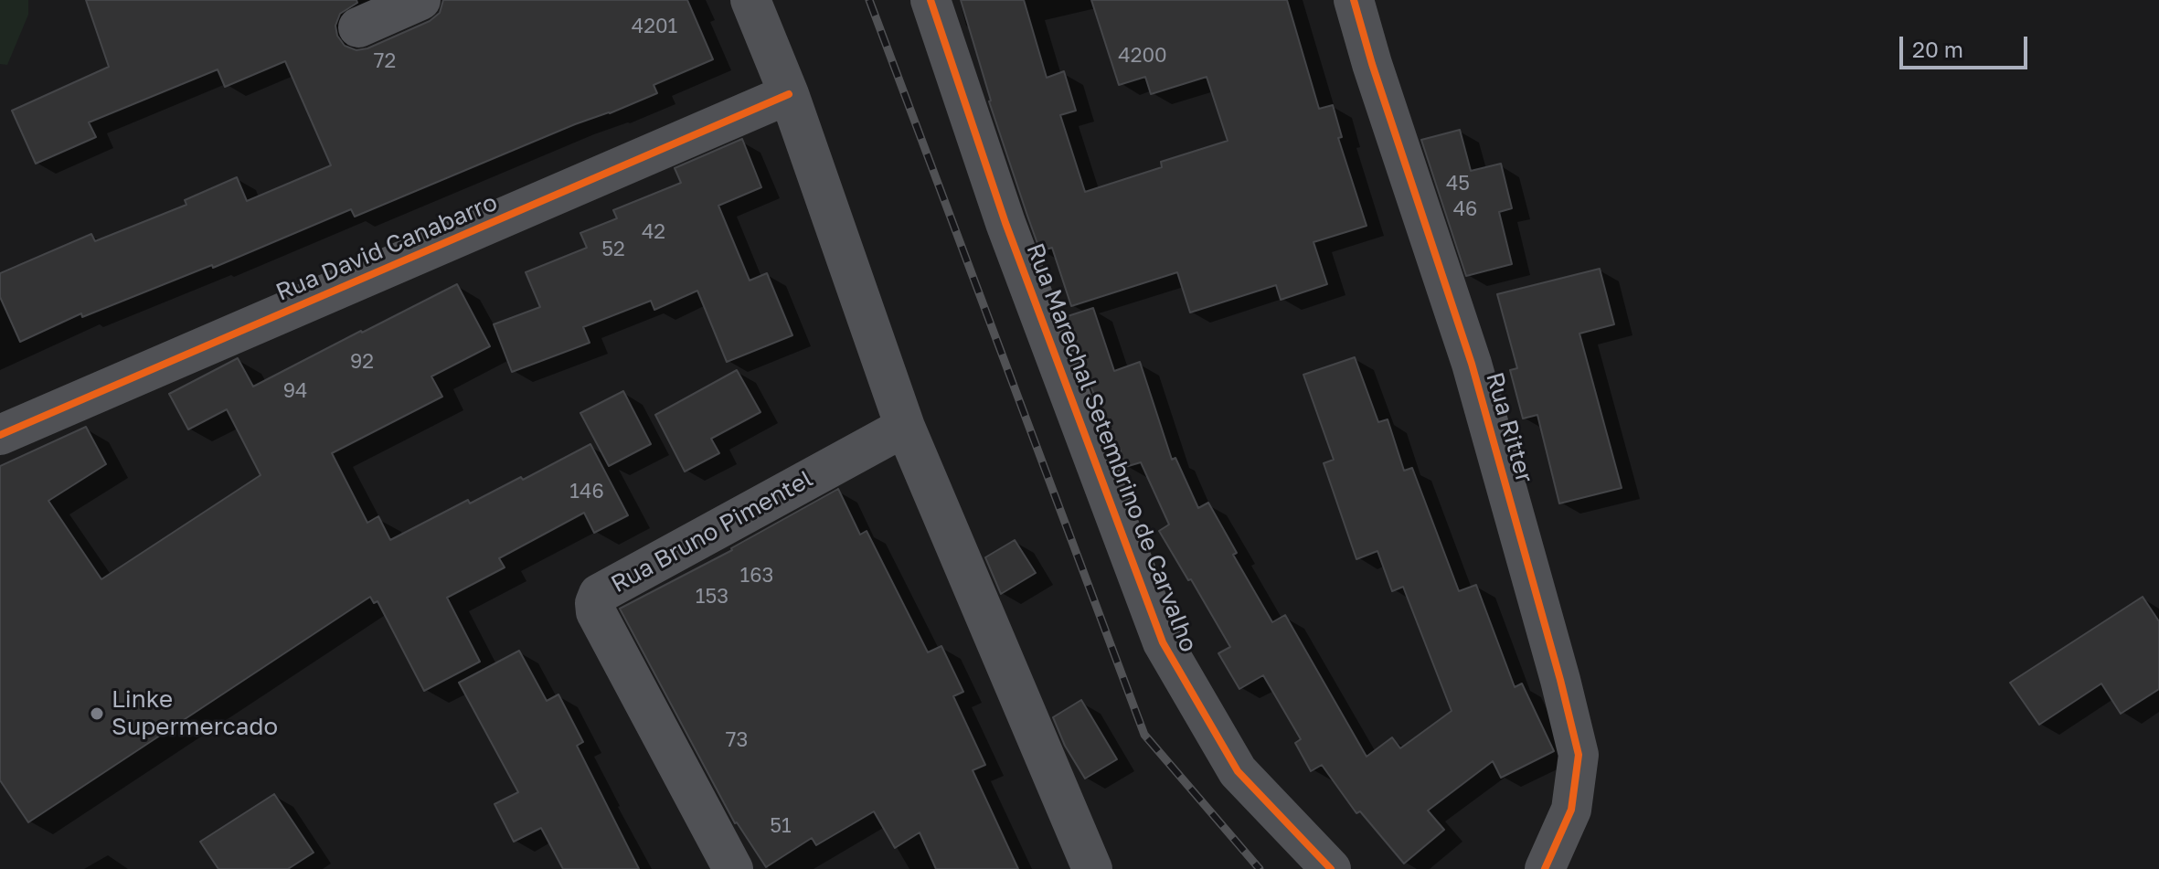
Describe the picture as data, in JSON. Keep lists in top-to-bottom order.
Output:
{
  "streets": {
    "street": [
      "Rua David Canabarro",
      "Rua Ritter",
      "Rua Marechal Setembrino de Carvalho",
      "Rua Bruno Pimentel"
    ]
  },
  "places": ["Linke Supermercado"],
  "house_numbers": [
    "4201",
    "4200",
    "72",
    "45",
    "46",
    "42",
    "52",
    "92",
    "94",
    "146",
    "163",
    "153",
    "73",
    "51"
  ],
  "scale_bar": "20 m"
}
